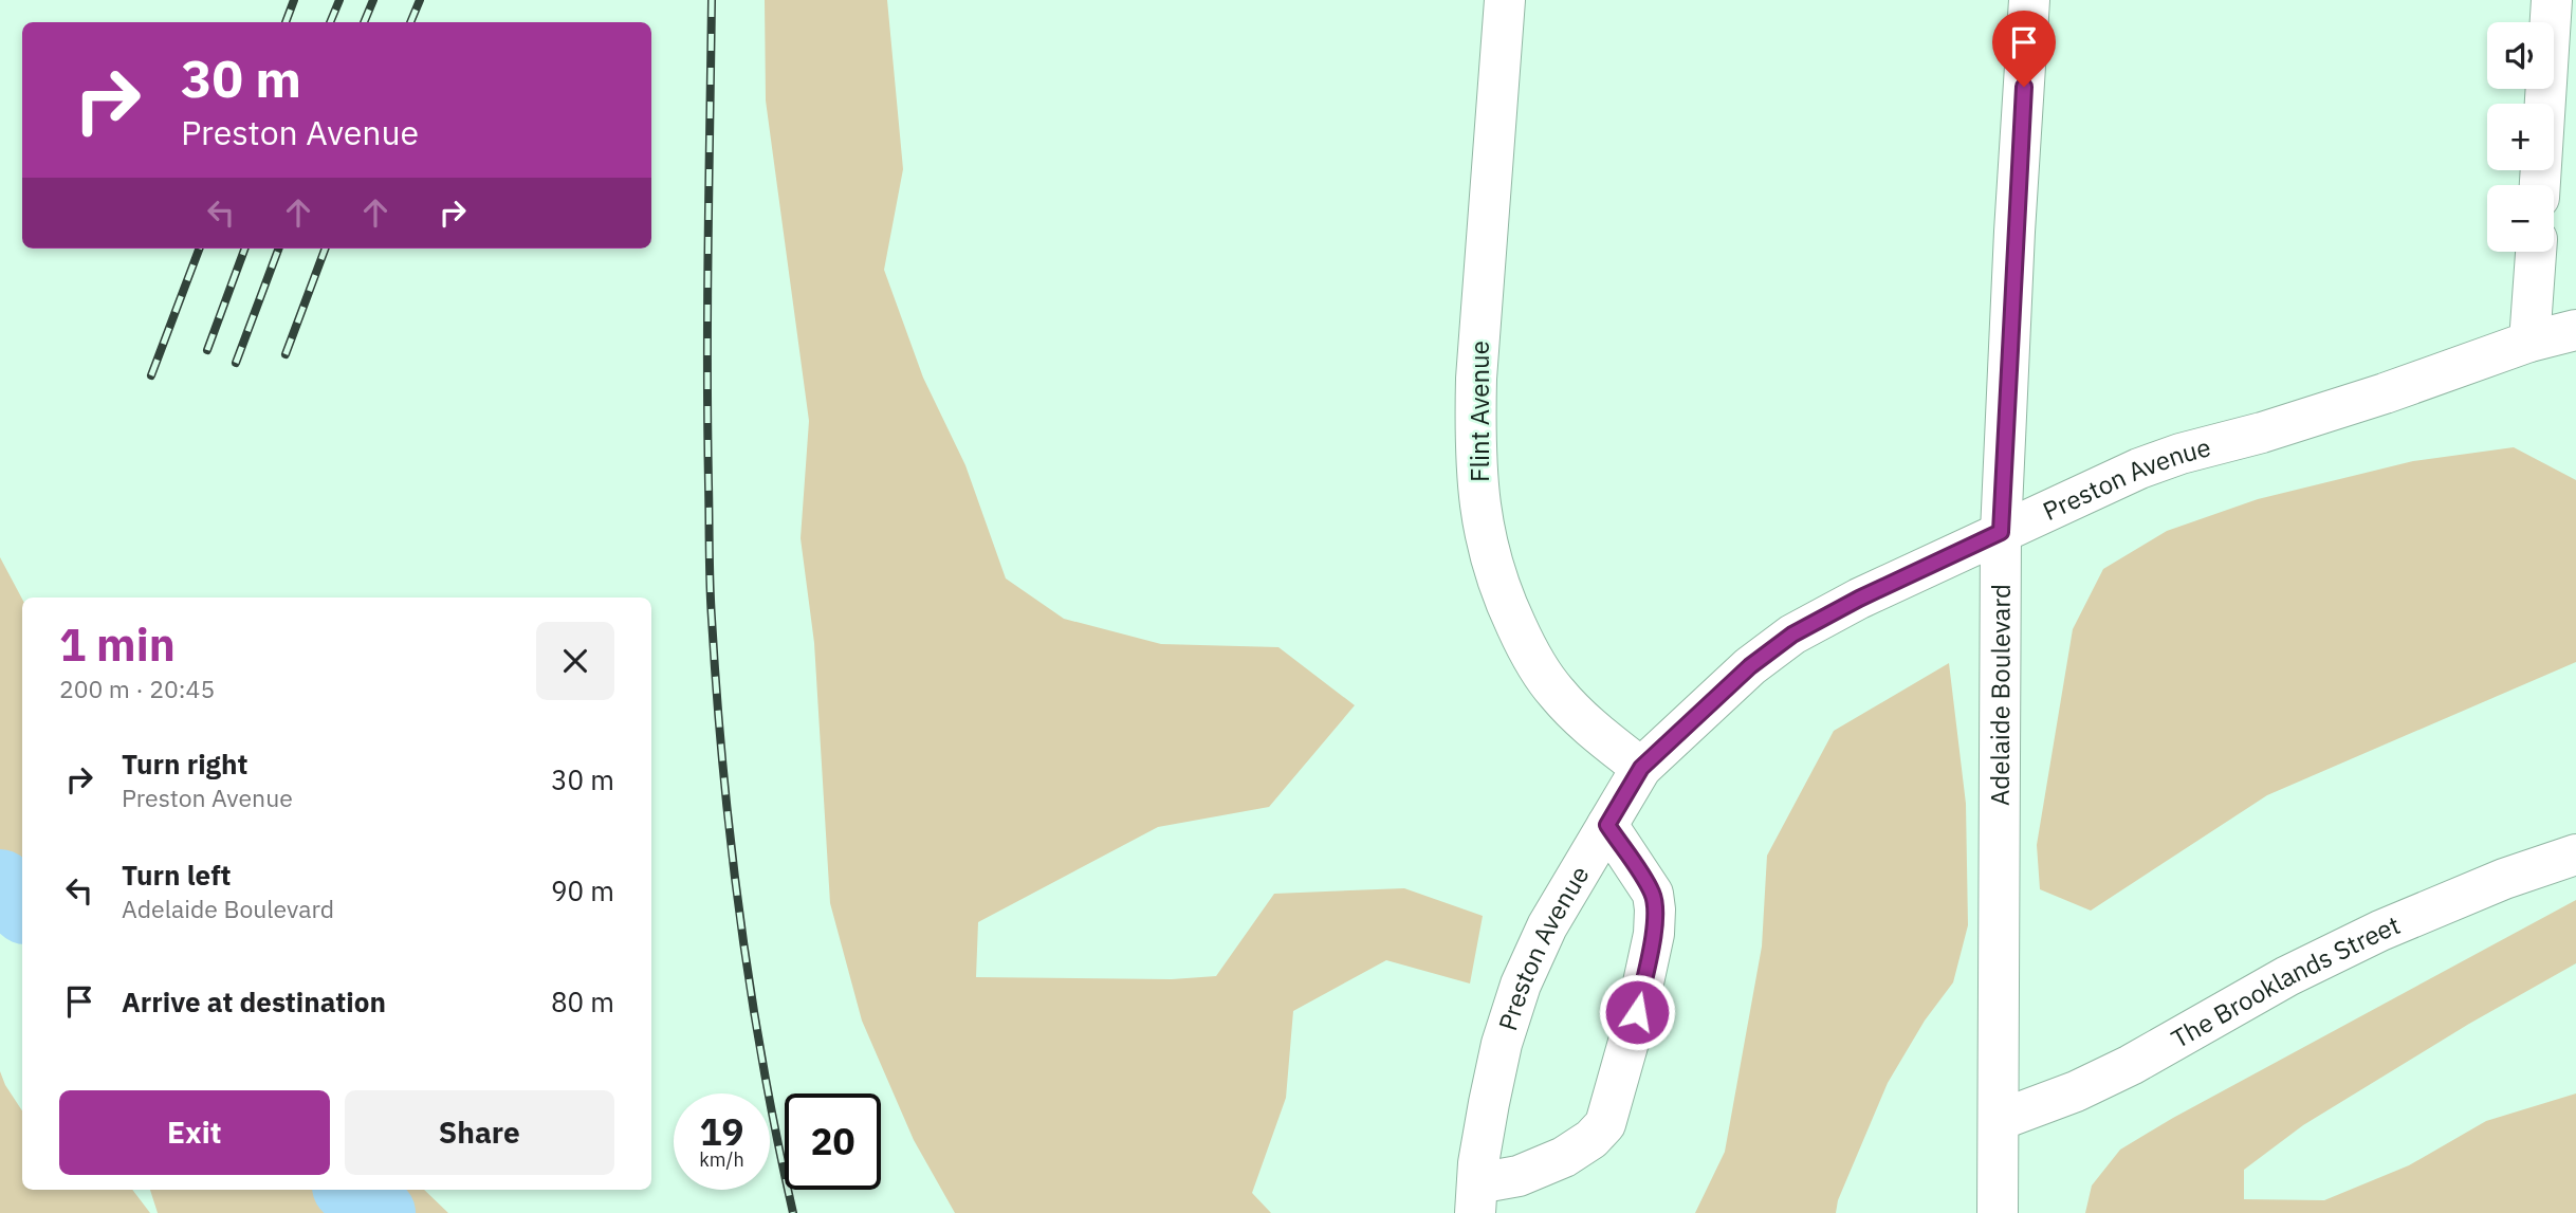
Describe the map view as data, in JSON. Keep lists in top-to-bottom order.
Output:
{
  "streets": {
    "street": [
      "Flint Avenue",
      "Preston Avenue",
      "Adelaide Boulevard",
      "The Brooklands Street"
    ]
  },
  "crossings": [
    ["Flint Avenue", "Preston Avenue"],
    ["Preston Avenue", "Adelaide Boulevard"],
    ["Adelaide Boulevard", "The Brooklands Street"]
  ],
  "page": {
    "map_buttons": ["+", "−"],
    "turn": ["30 m", "Preston Avenue"],
    "heading": ["1 min", "200 m · 20:45"],
    "list": [
      {
        "name": "Turn right",
        "note": "Preston Avenue",
        "value": "30 m"
      },
      {
        "name": "Turn left",
        "note": "Adelaide Boulevard",
        "value": "90 m"
      },
      {
        "name": "Arrive at destination",
        "value": "80 m"
      }
    ],
    "buttons": ["Exit", "Share"],
    "speed": "19 km/h",
    "limit": "20"
  }
}
